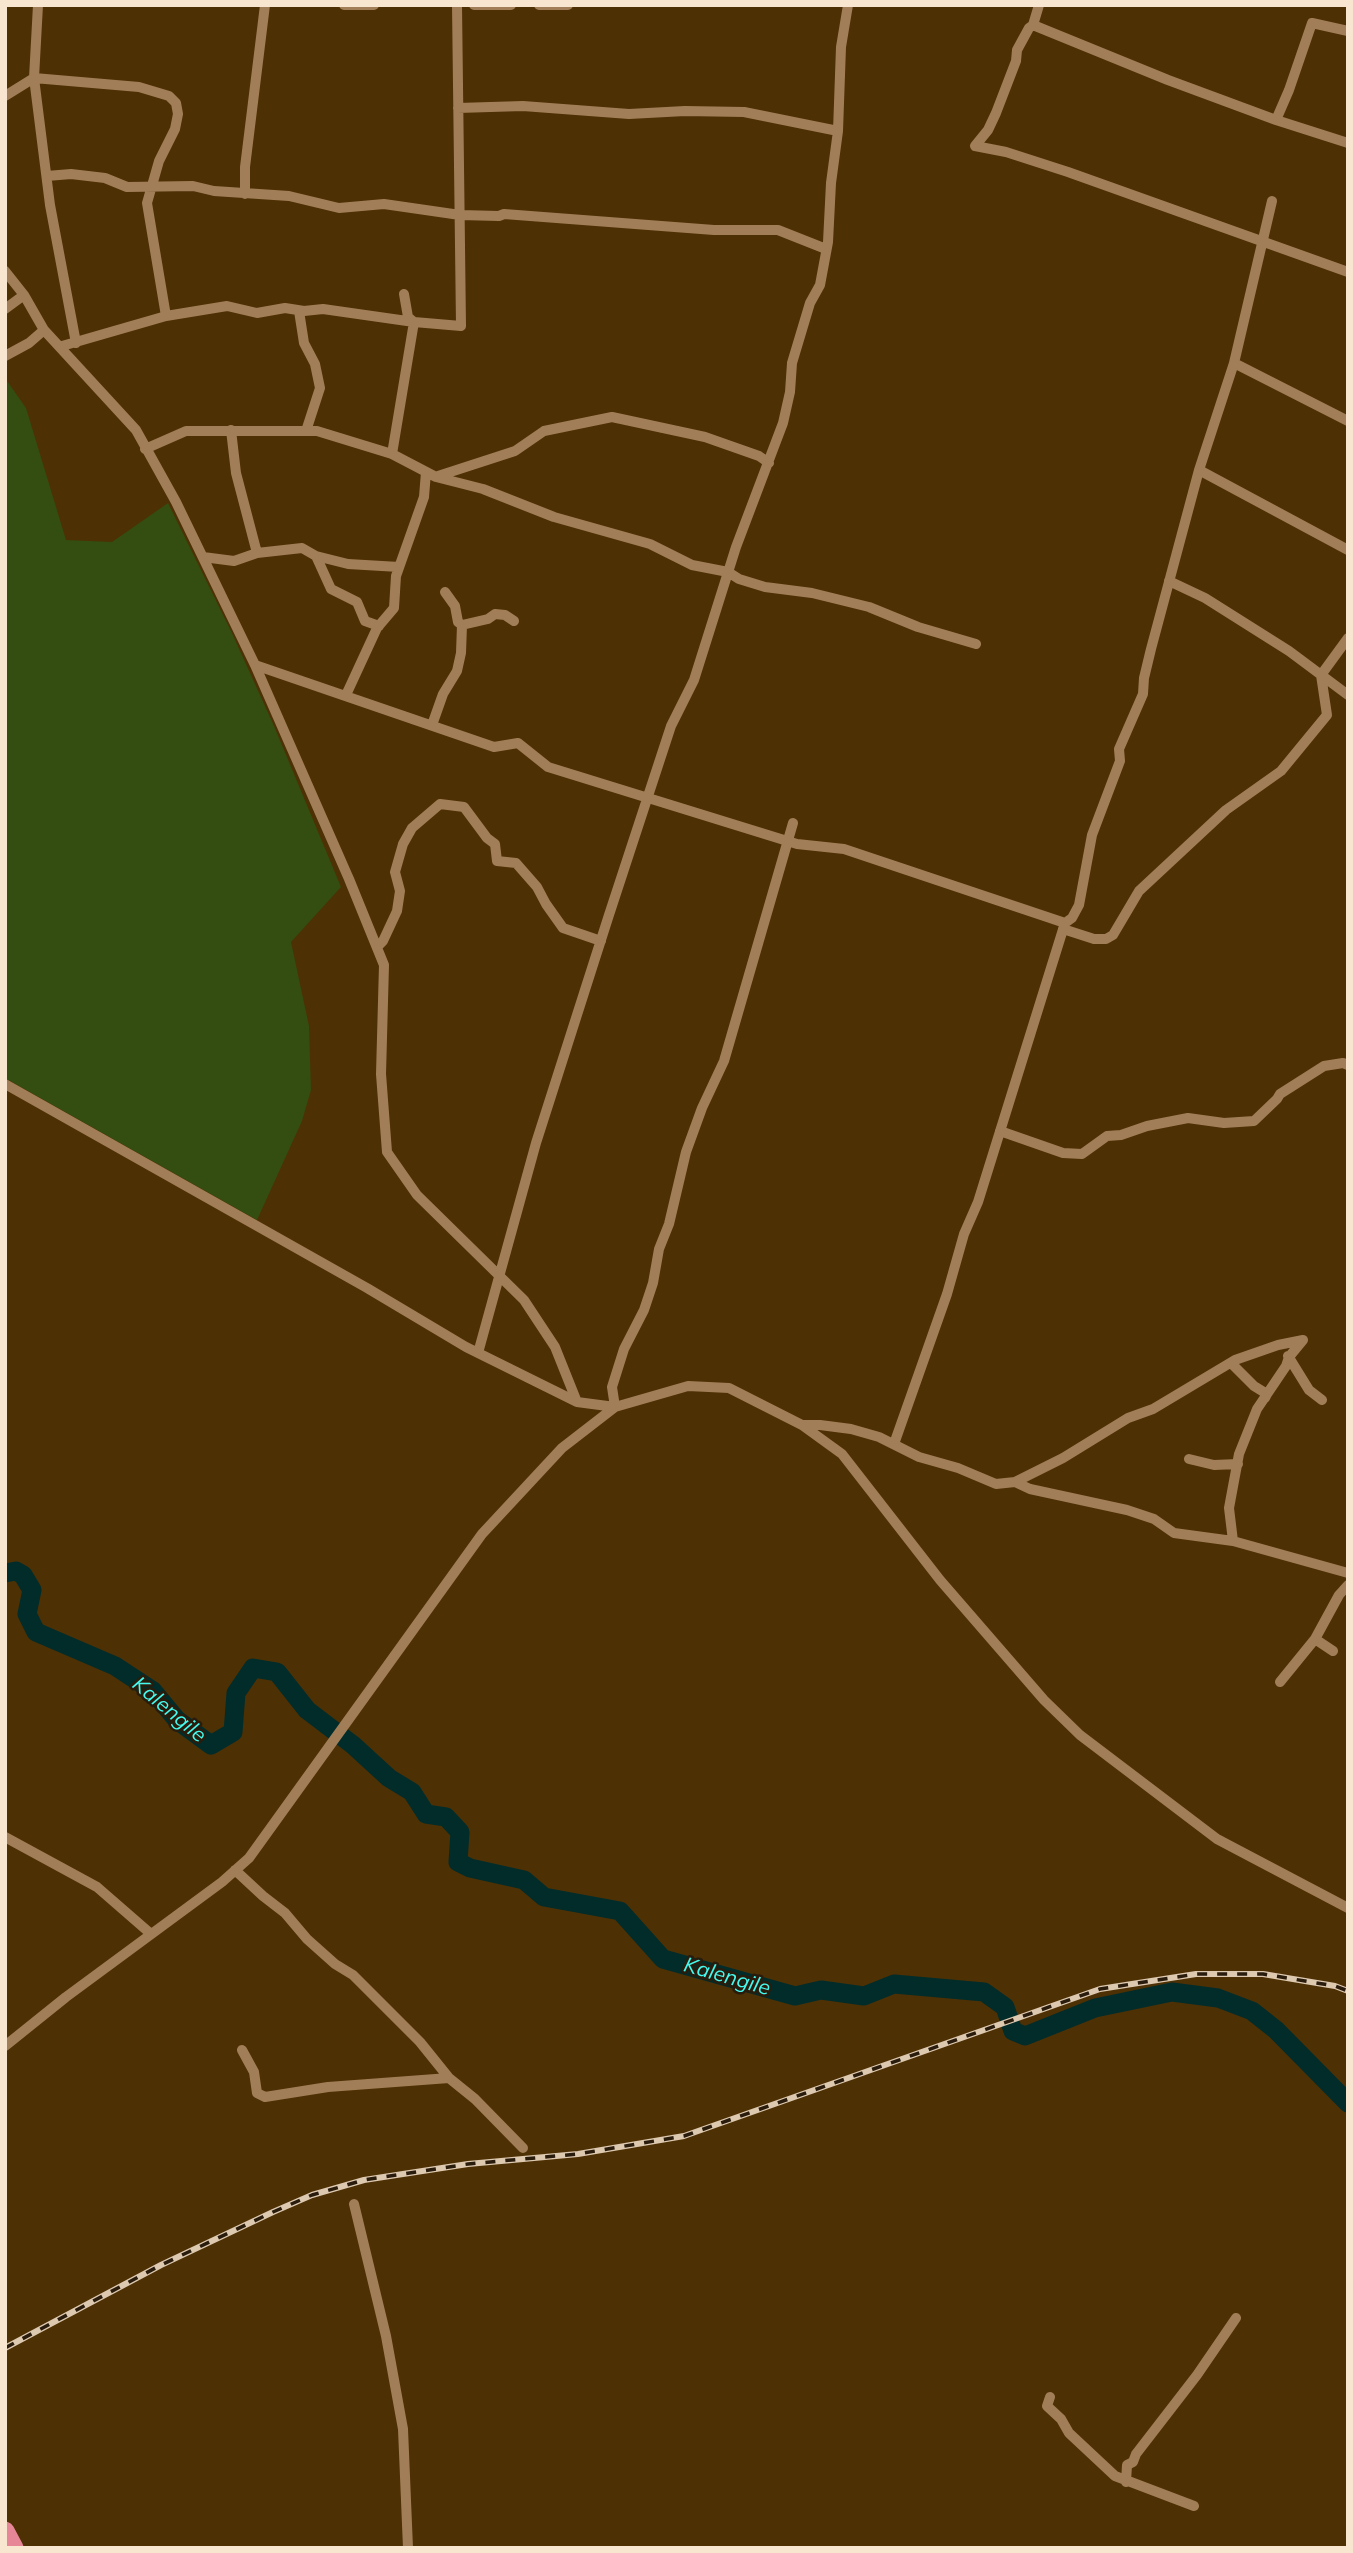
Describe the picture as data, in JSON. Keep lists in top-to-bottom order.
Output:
{
  "water": ["Kalengile"]
}
